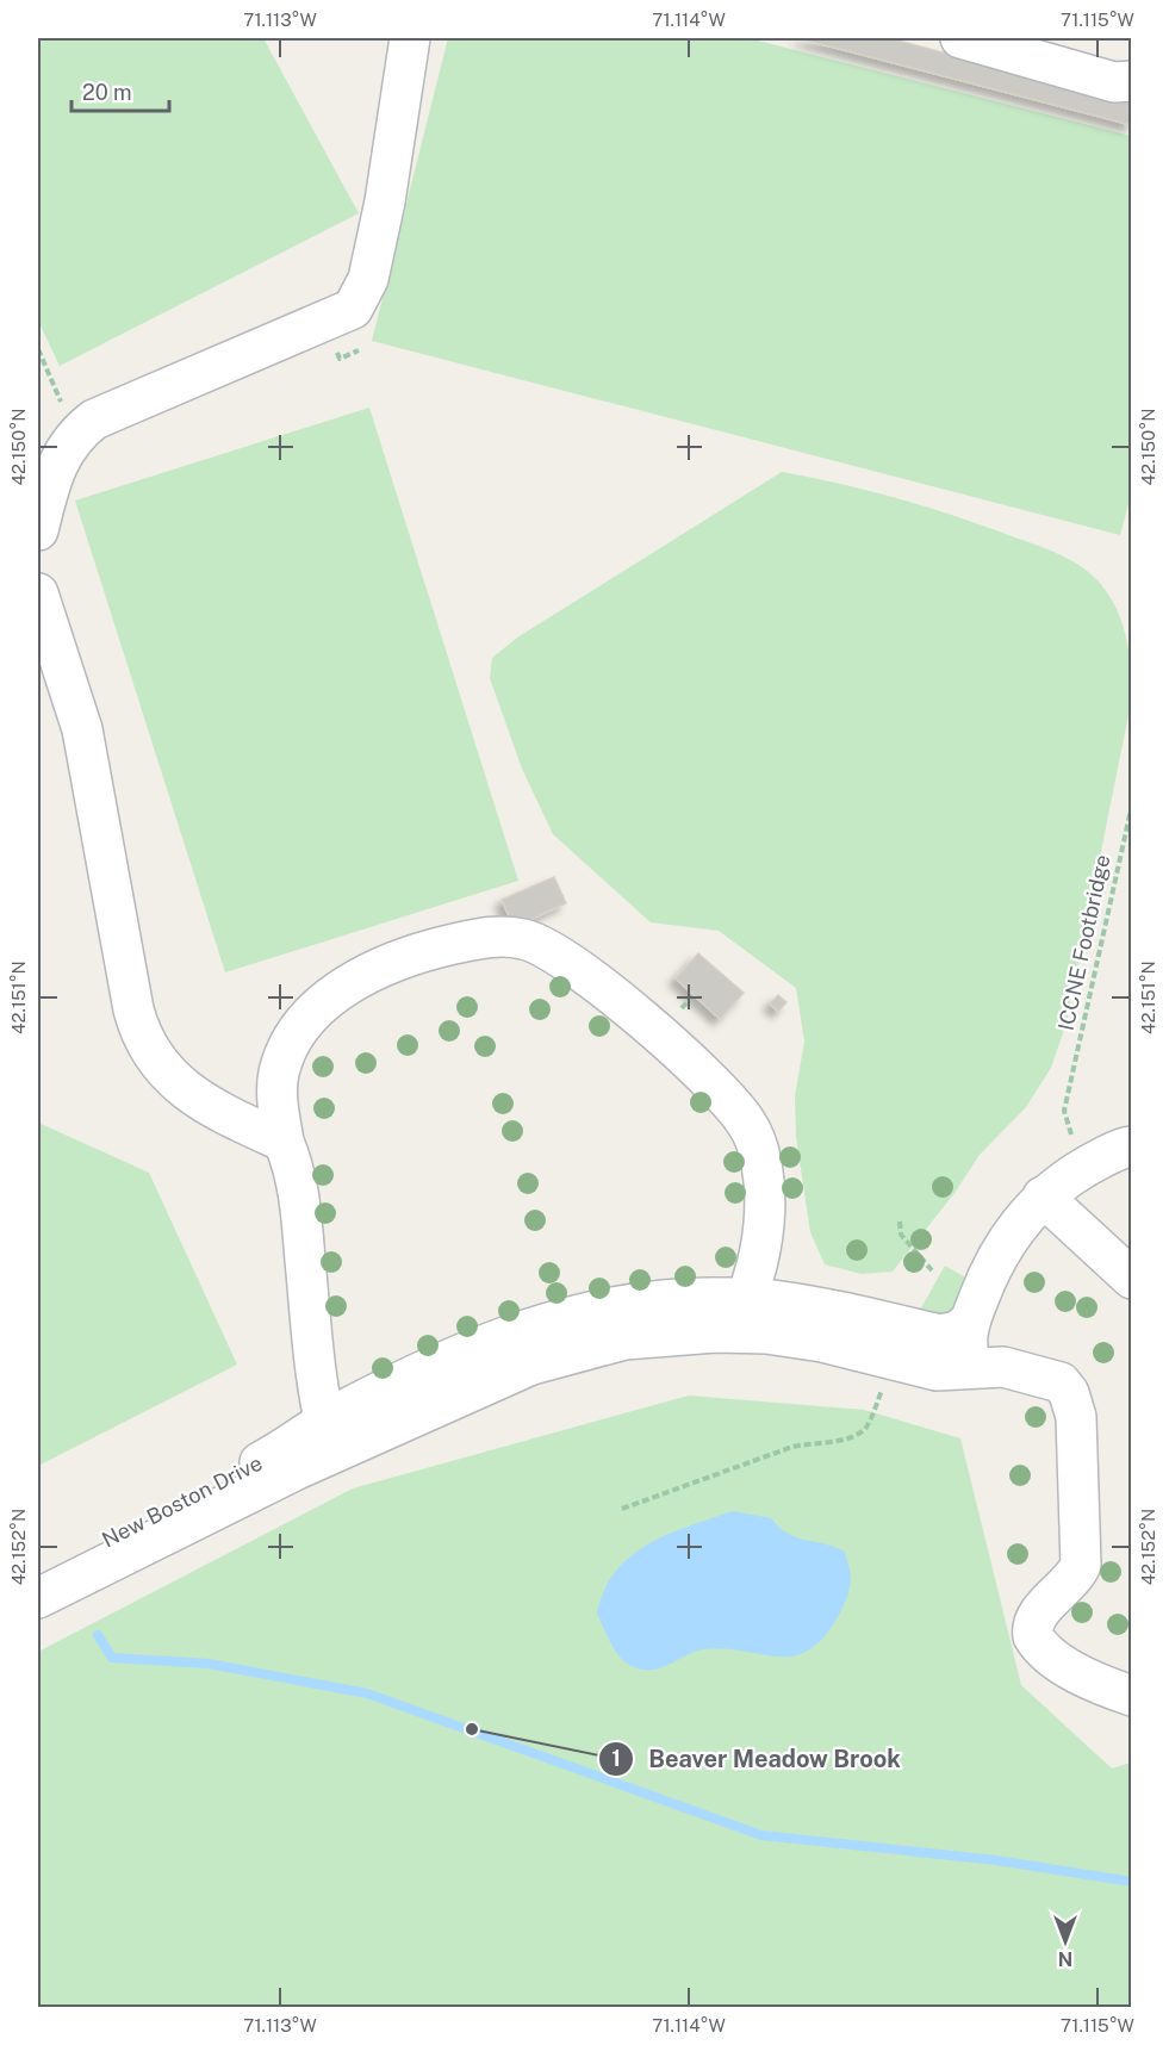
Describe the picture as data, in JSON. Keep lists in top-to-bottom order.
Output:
{
  "streets": {
    "lane": ["New Boston Drive"],
    "path": ["ICCNE Footbridge"]
  },
  "places": ["Beaver Meadow Brook"],
  "scale_bar": "20 m",
  "north": "bottom",
  "coordinates": [
    "71.113°W",
    "71.114°W",
    "71.115°W",
    "42.150°N",
    "42.151°N",
    "42.152°N"
  ]
}
